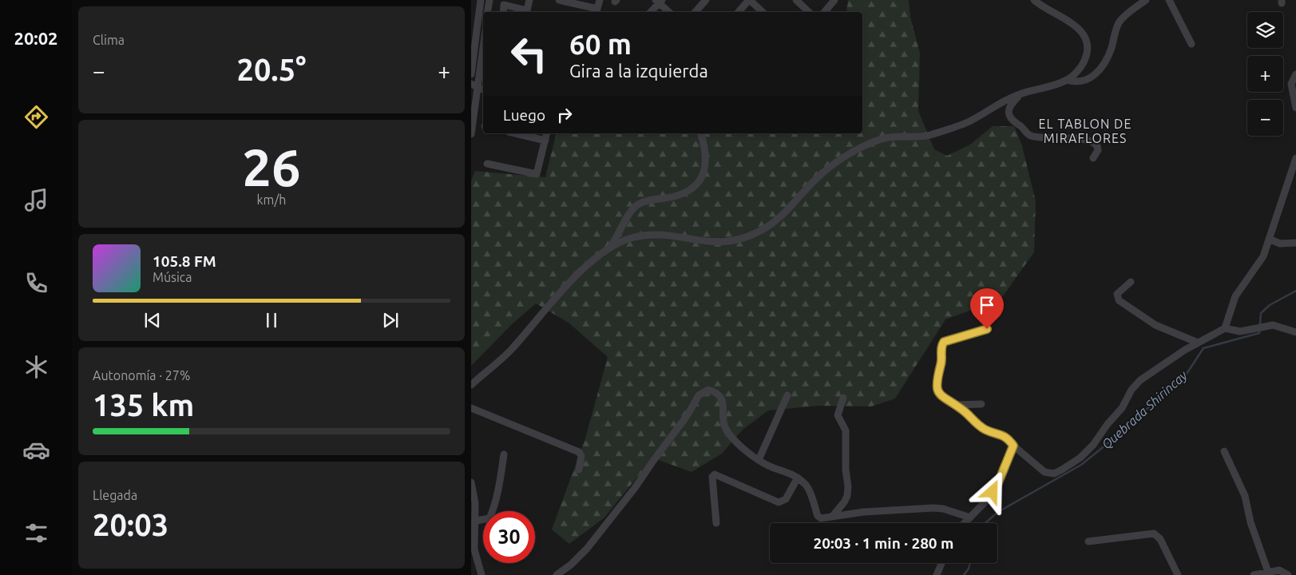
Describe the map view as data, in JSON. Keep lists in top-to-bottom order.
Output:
{
  "districts": ["EL TABLON DE MIRAFLORES"],
  "water": ["Quebrada Shirincay"],
  "page": {
    "tabs": "20:02",
    "tile": [
      "Clima",
      ["26", "km/h"],
      ["Autonomía · 27%", "135 km"],
      ["Llegada", "20:03"]
    ],
    "map_buttons": ["+", "−"],
    "turn": ["60 m", "Gira a la izquierda"],
    "heat": ["−", "20.5°", "+"],
    "then": "Luego",
    "song": ["105.8 FM", "Música"],
    "limit": "30",
    "trip": "20:03 · 1 min · 280 m"
  }
}
